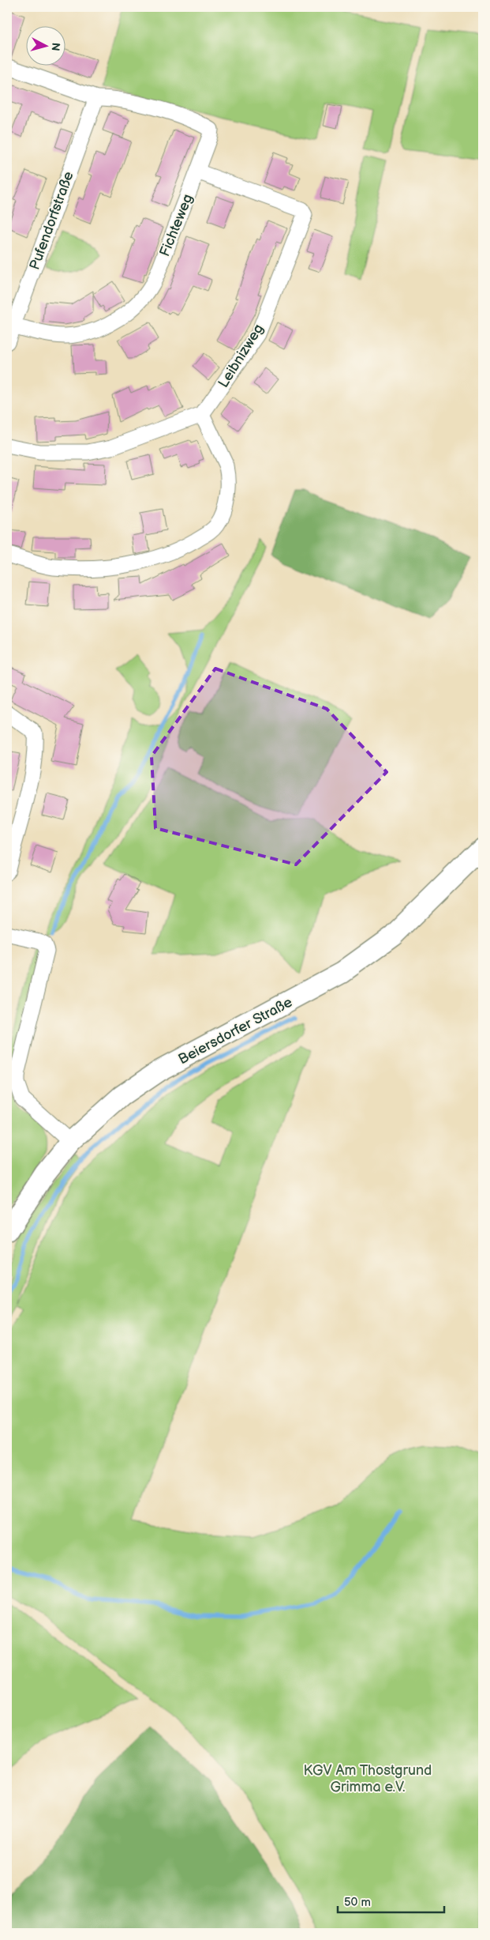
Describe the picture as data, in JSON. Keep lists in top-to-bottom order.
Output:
{
  "streets": {
    "street": [
      "Pufendorfstraße",
      "Fichteweg",
      "Leibnizweg",
      "Beiersdorfer Straße"
    ]
  },
  "crossings": [
    ["Pufendorfstraße", "Fichteweg"],
    ["Fichteweg", "Leibnizweg"]
  ],
  "parks": ["KGV Am Thostgrund Grimma e.V."],
  "scale_bar": "50 m",
  "north": "right"
}
